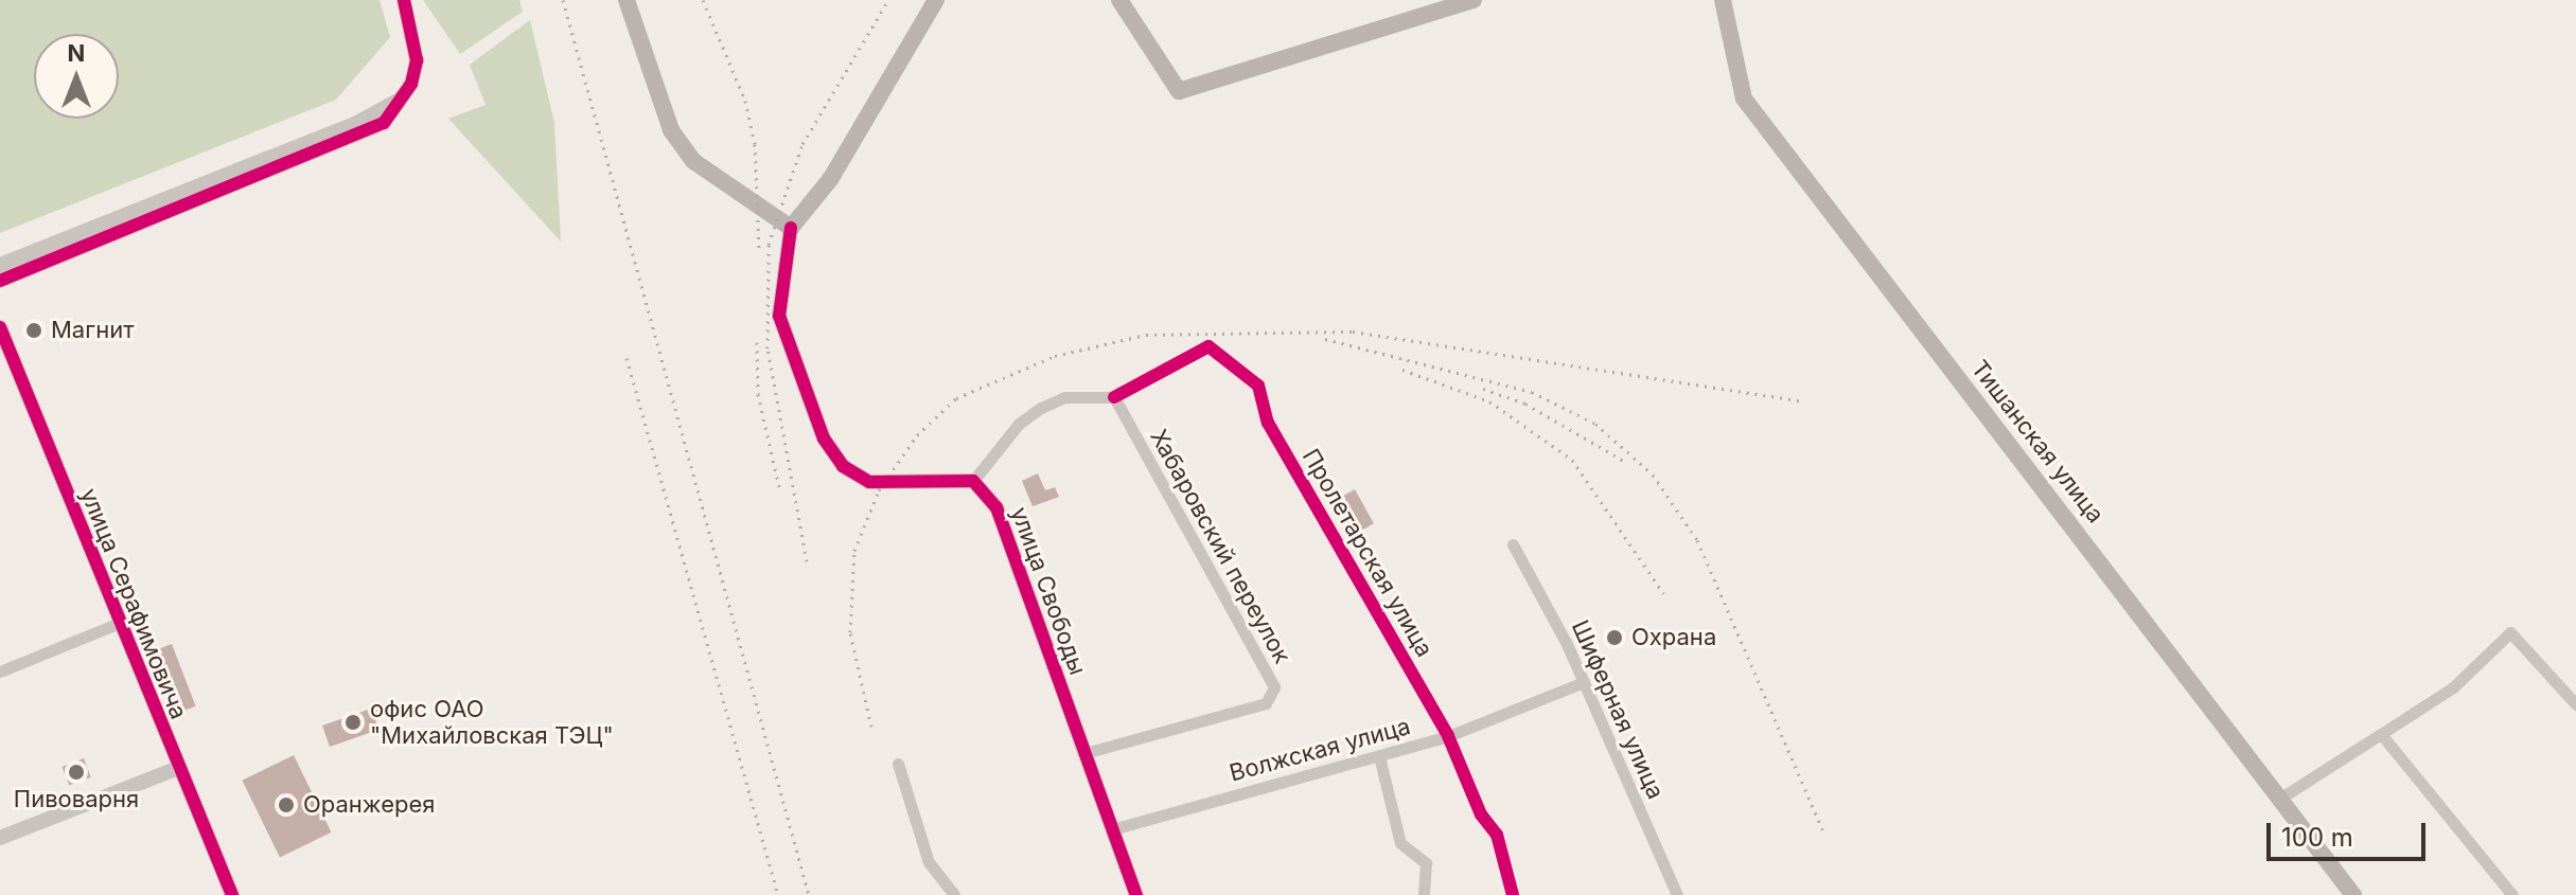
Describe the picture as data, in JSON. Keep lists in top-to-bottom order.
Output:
{
  "streets": {
    "main road": ["Тишанская улица"],
    "street": [
      "Хабаровский переулок",
      "Пролетарская улица",
      "улица Свободы",
      "улица Серафимовича",
      "Шиферная улица",
      "Волжская улица"
    ]
  },
  "crossings": [
    ["Хабаровский переулок", "Пролетарская улица"],
    ["Хабаровский переулок", "улица Свободы"],
    ["Пролетарская улица", "Волжская улица"],
    ["улица Свободы", "Волжская улица"],
    ["Шиферная улица", "Волжская улица"]
  ],
  "places": [
    "Магнит",
    "Охрана",
    "офис ОАО \"Михайловская ТЭЦ\"",
    "Пивоварня",
    "Оранжерея"
  ],
  "scale_bar": "100 m",
  "north": "top"
}
